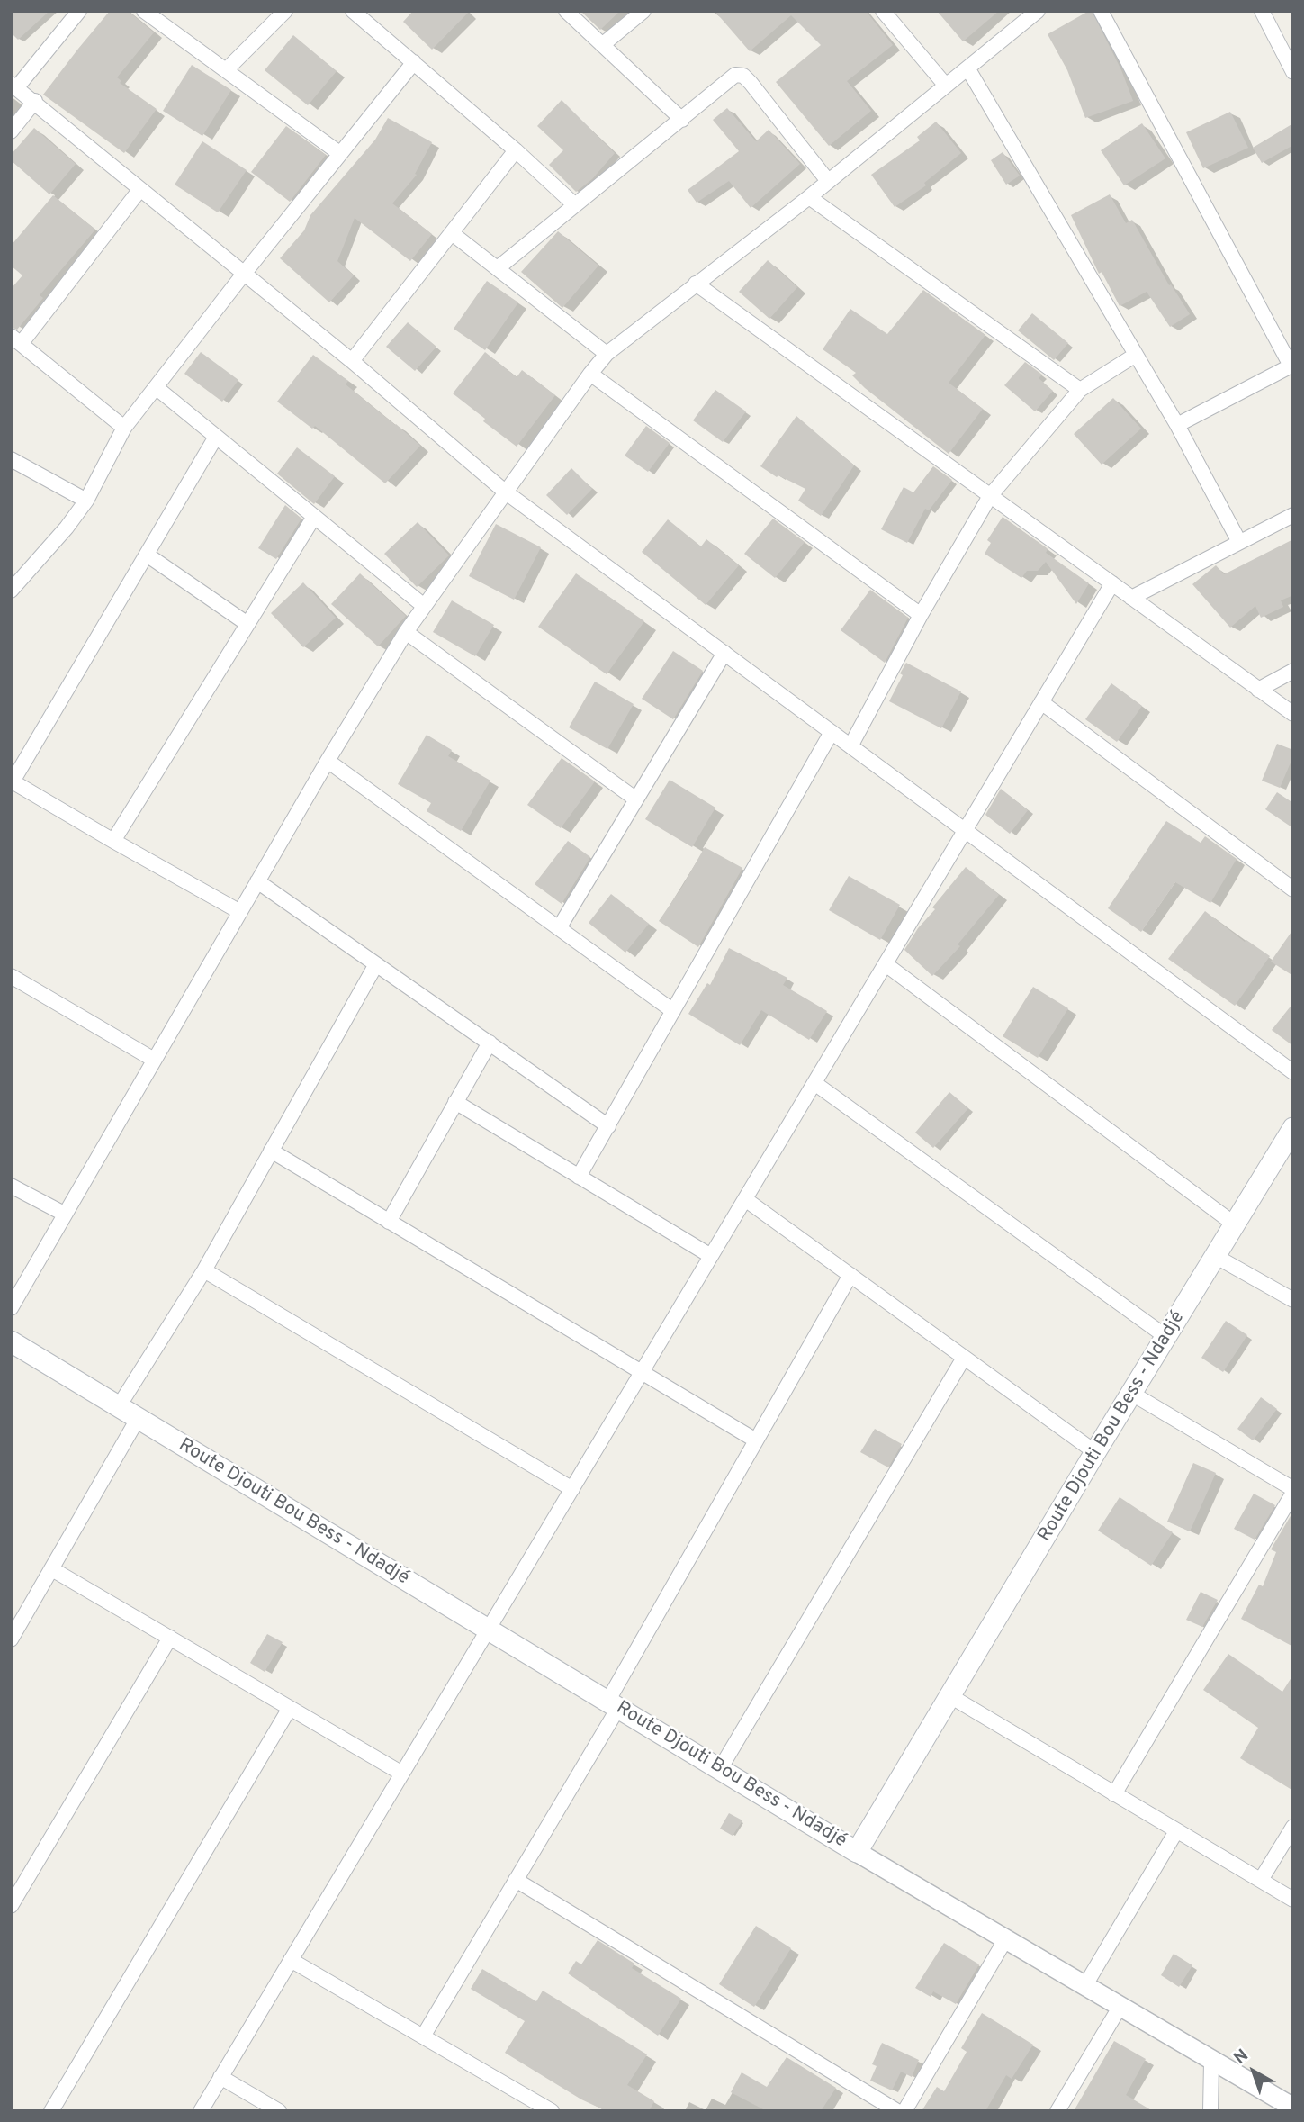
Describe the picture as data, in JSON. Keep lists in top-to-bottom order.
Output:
{
  "streets": {
    "main road": ["Route Djouti Bou Bess - Ndadjé"]
  },
  "north": "top left"
}
